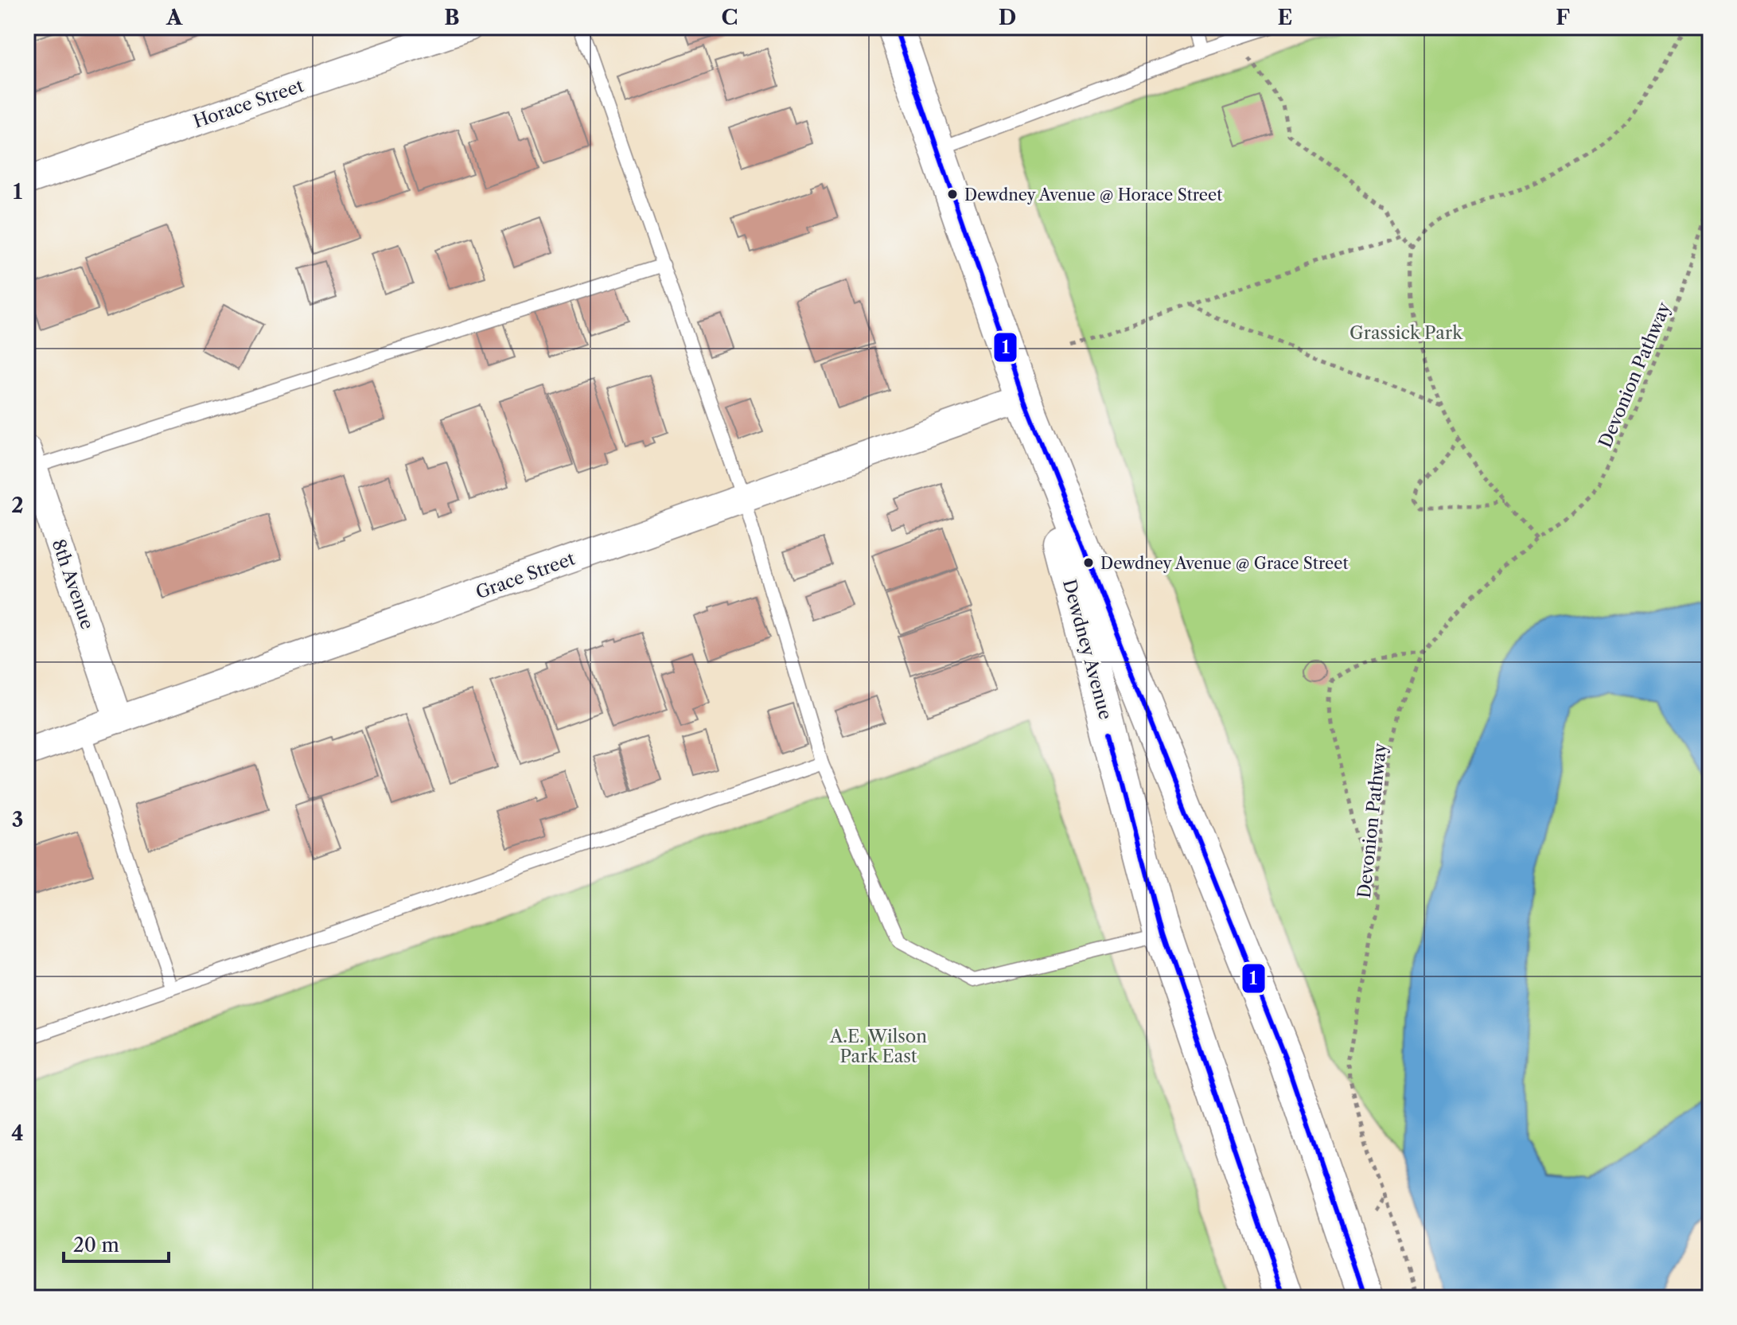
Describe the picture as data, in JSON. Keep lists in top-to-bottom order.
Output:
{
  "streets": {
    "main road": ["Dewdney Avenue"],
    "street": ["Horace Street", "Grace Street", "8th Avenue"],
    "path": ["Devonion Pathway"]
  },
  "crossings": [
    ["Grace Street", "8th Avenue"],
    ["Grace Street", "Dewdney Avenue"]
  ],
  "parks": ["Grassick Park", "A.E. Wilson Park East"],
  "places": ["Dewdney Avenue @ Horace Street", "Dewdney Avenue @ Grace Street"],
  "lines": ["transit line 1"],
  "scale_bar": "20 m",
  "grid": {
    "columns": [
      "A",
      "B",
      "C",
      "D",
      "E",
      "F"
    ],
    "rows": [
      "1",
      "2",
      "3",
      "4"
    ]
  }
}
